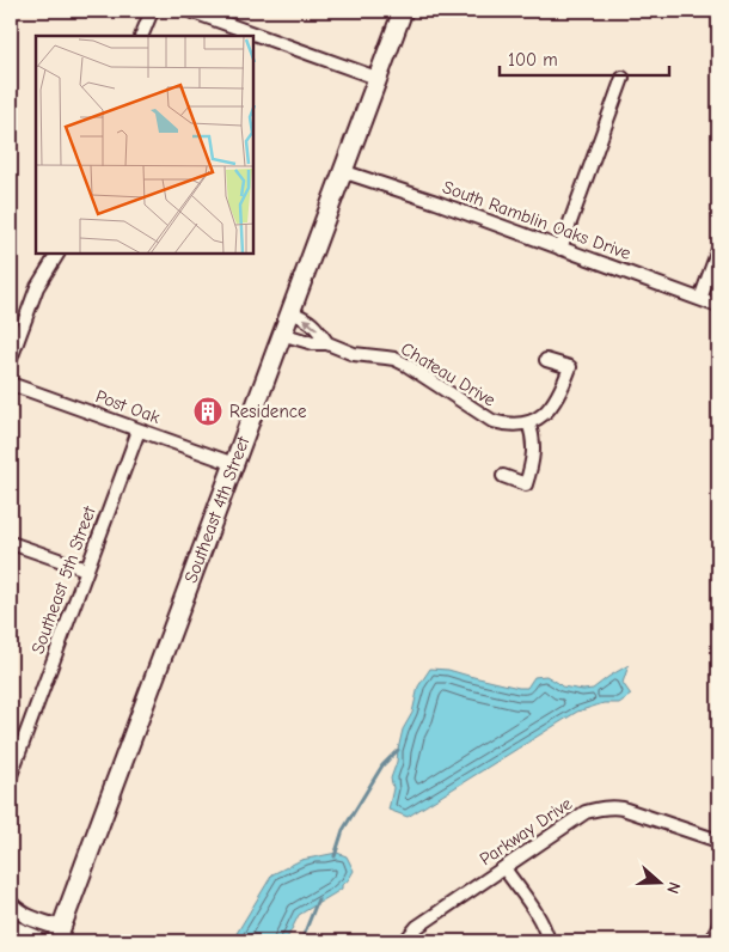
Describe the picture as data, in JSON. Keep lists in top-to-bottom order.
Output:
{
  "streets": {
    "main road": ["Southeast 4th Street"],
    "street": [
      "South Ramblin Oaks Drive",
      "Chateau Drive",
      "Post Oak",
      "Southeast 5th Street",
      "Parkway Drive"
    ]
  },
  "crossings": [
    ["South Ramblin Oaks Drive", "Southeast 4th Street"],
    ["Chateau Drive", "Southeast 4th Street"],
    ["Post Oak", "Southeast 4th Street"],
    ["Post Oak", "Southeast 5th Street"]
  ],
  "places": {
    "building": ["Residence"]
  },
  "scale_bar": "100 m",
  "north": "right"
}
